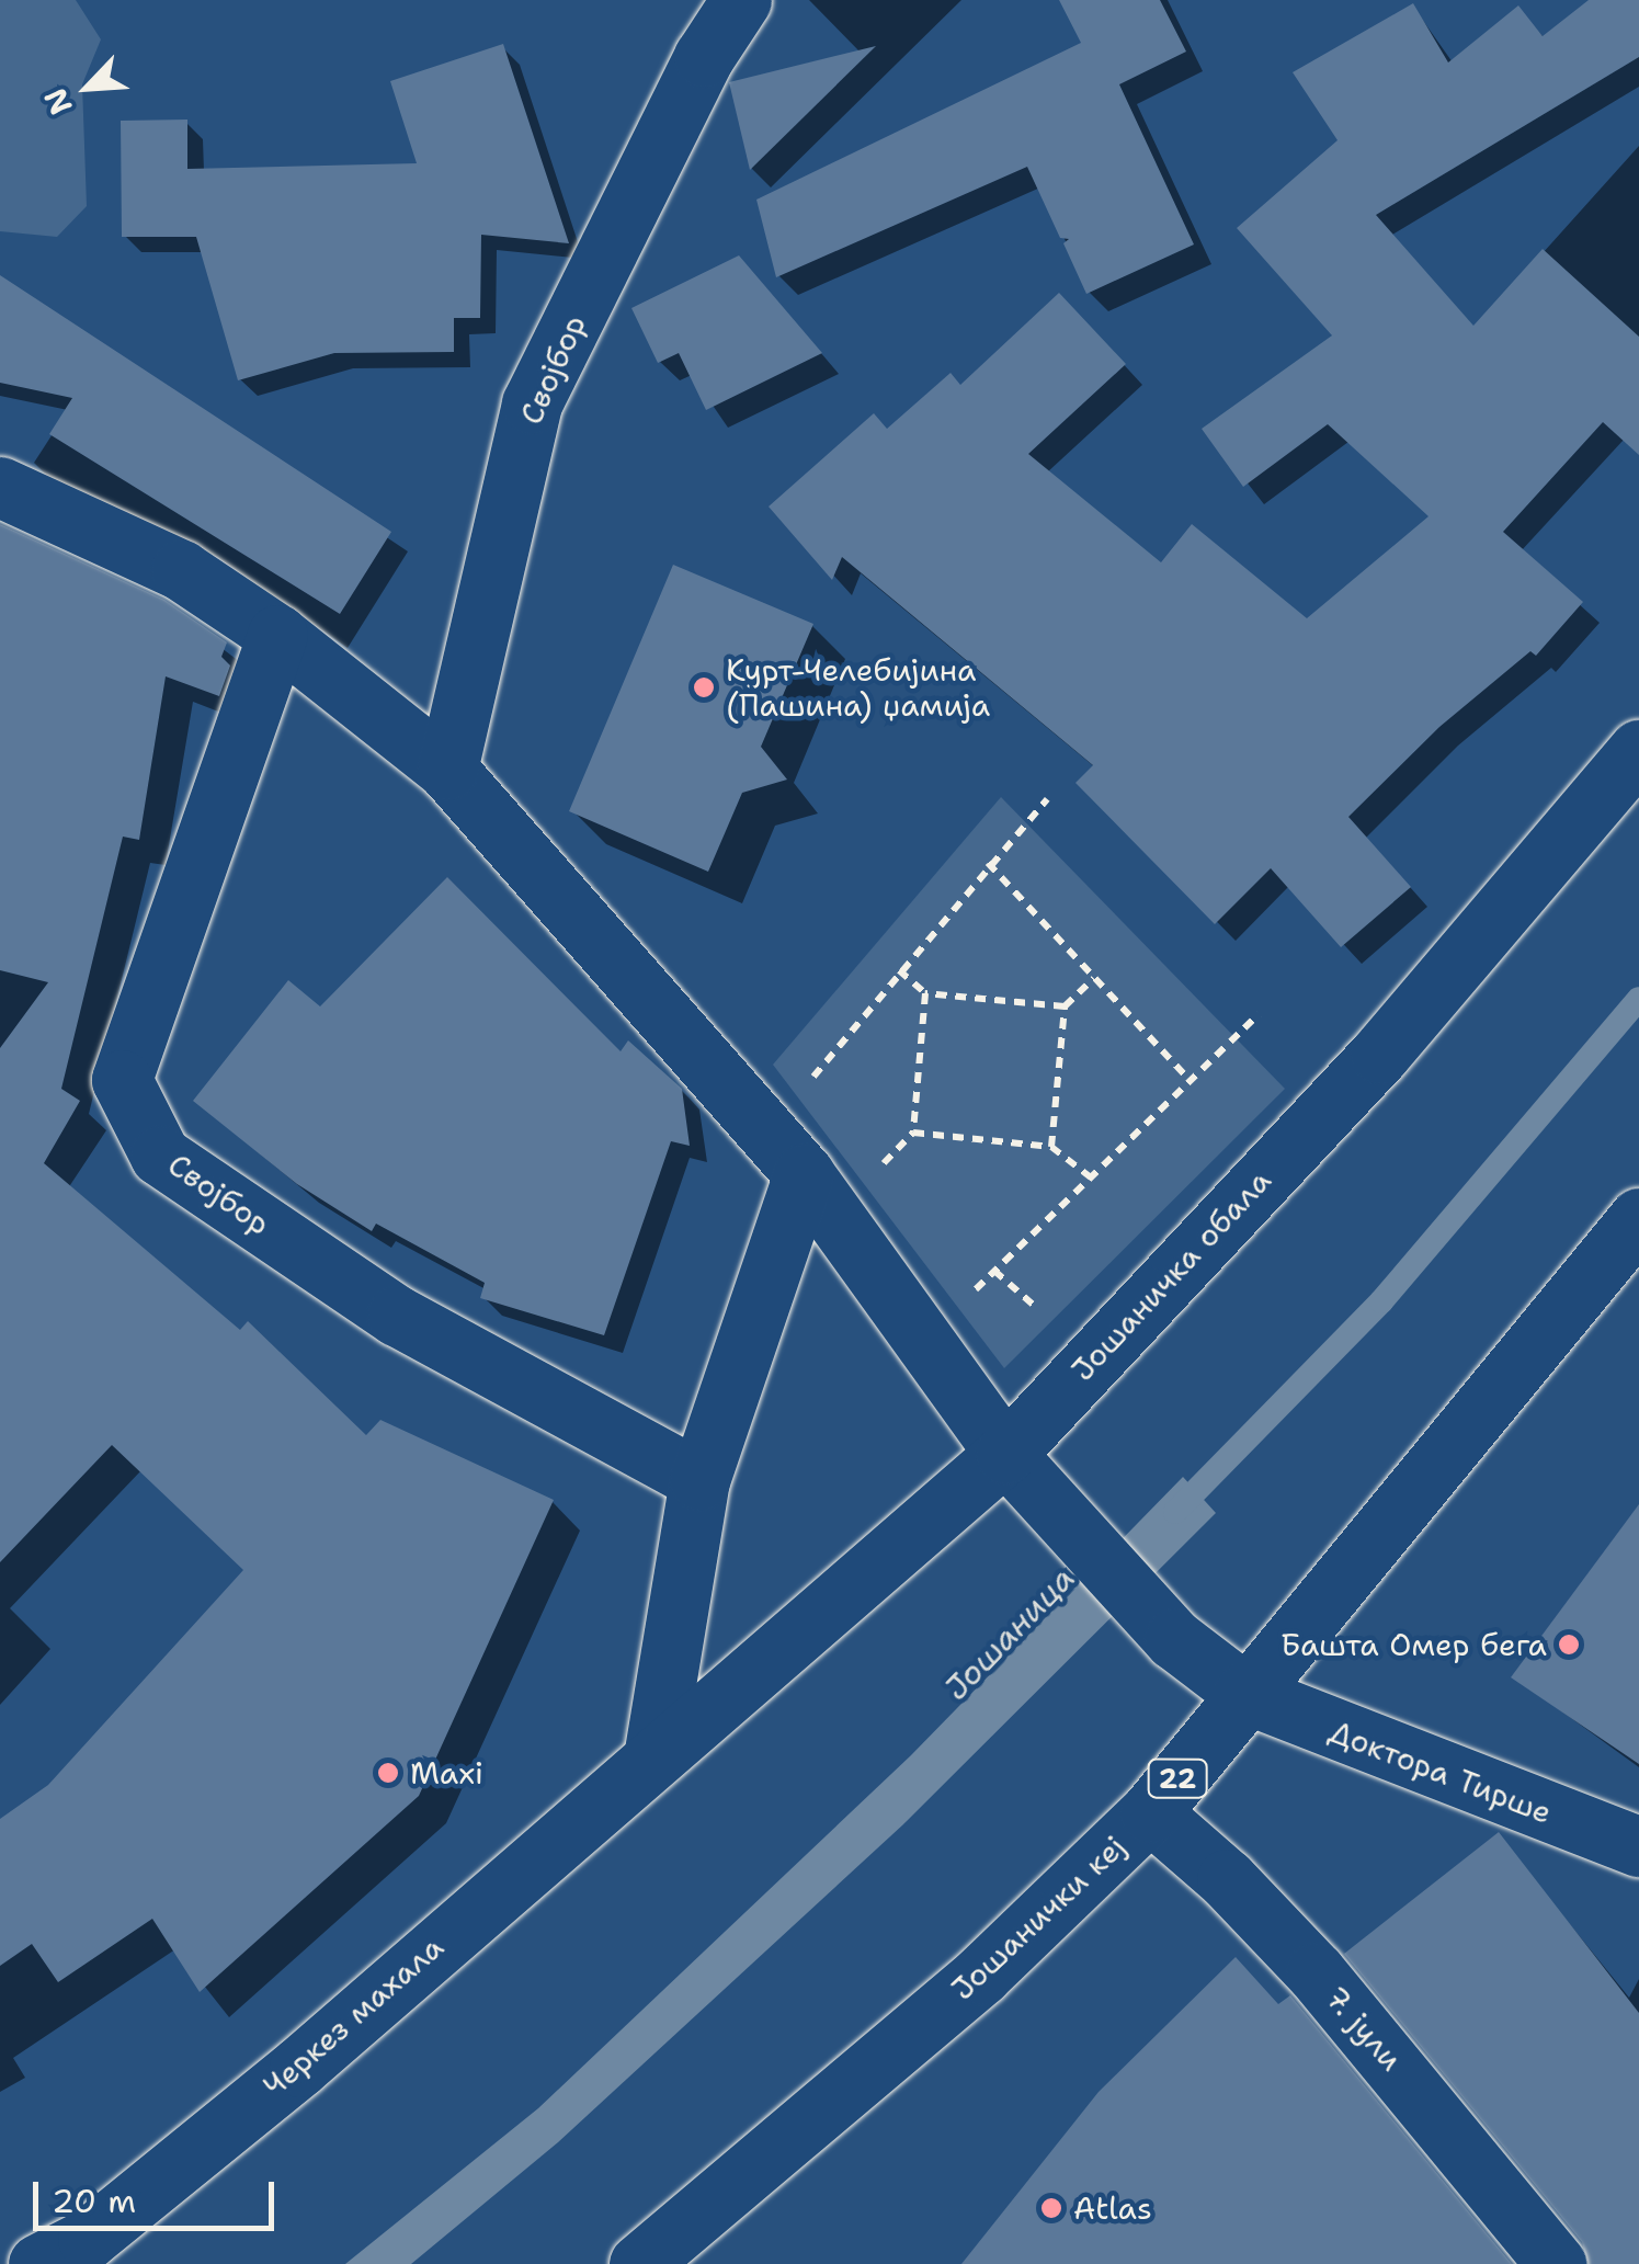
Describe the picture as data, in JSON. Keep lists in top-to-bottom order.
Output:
{
  "streets": {
    "street": [
      "Својбор",
      "Јошаничка обала",
      "Доктора Тирше",
      "22",
      "Јошанички кеј",
      "Черкез махала",
      "7. јули"
    ]
  },
  "crossings": [
    ["Јошаничка обала", "Доктора Тирше"],
    ["Јошаничка обала", "Черкез махала"],
    ["Доктора Тирше", "Јошанички кеј"],
    ["Јошанички кеј", "7. јули"]
  ],
  "water": ["Јошаница"],
  "places": [
    "Курт-Челебијина (Пашина) џамија",
    "Башта Омер бега",
    "Maxi",
    "Atlas"
  ],
  "scale_bar": "20 m",
  "north": "bottom left"
}
